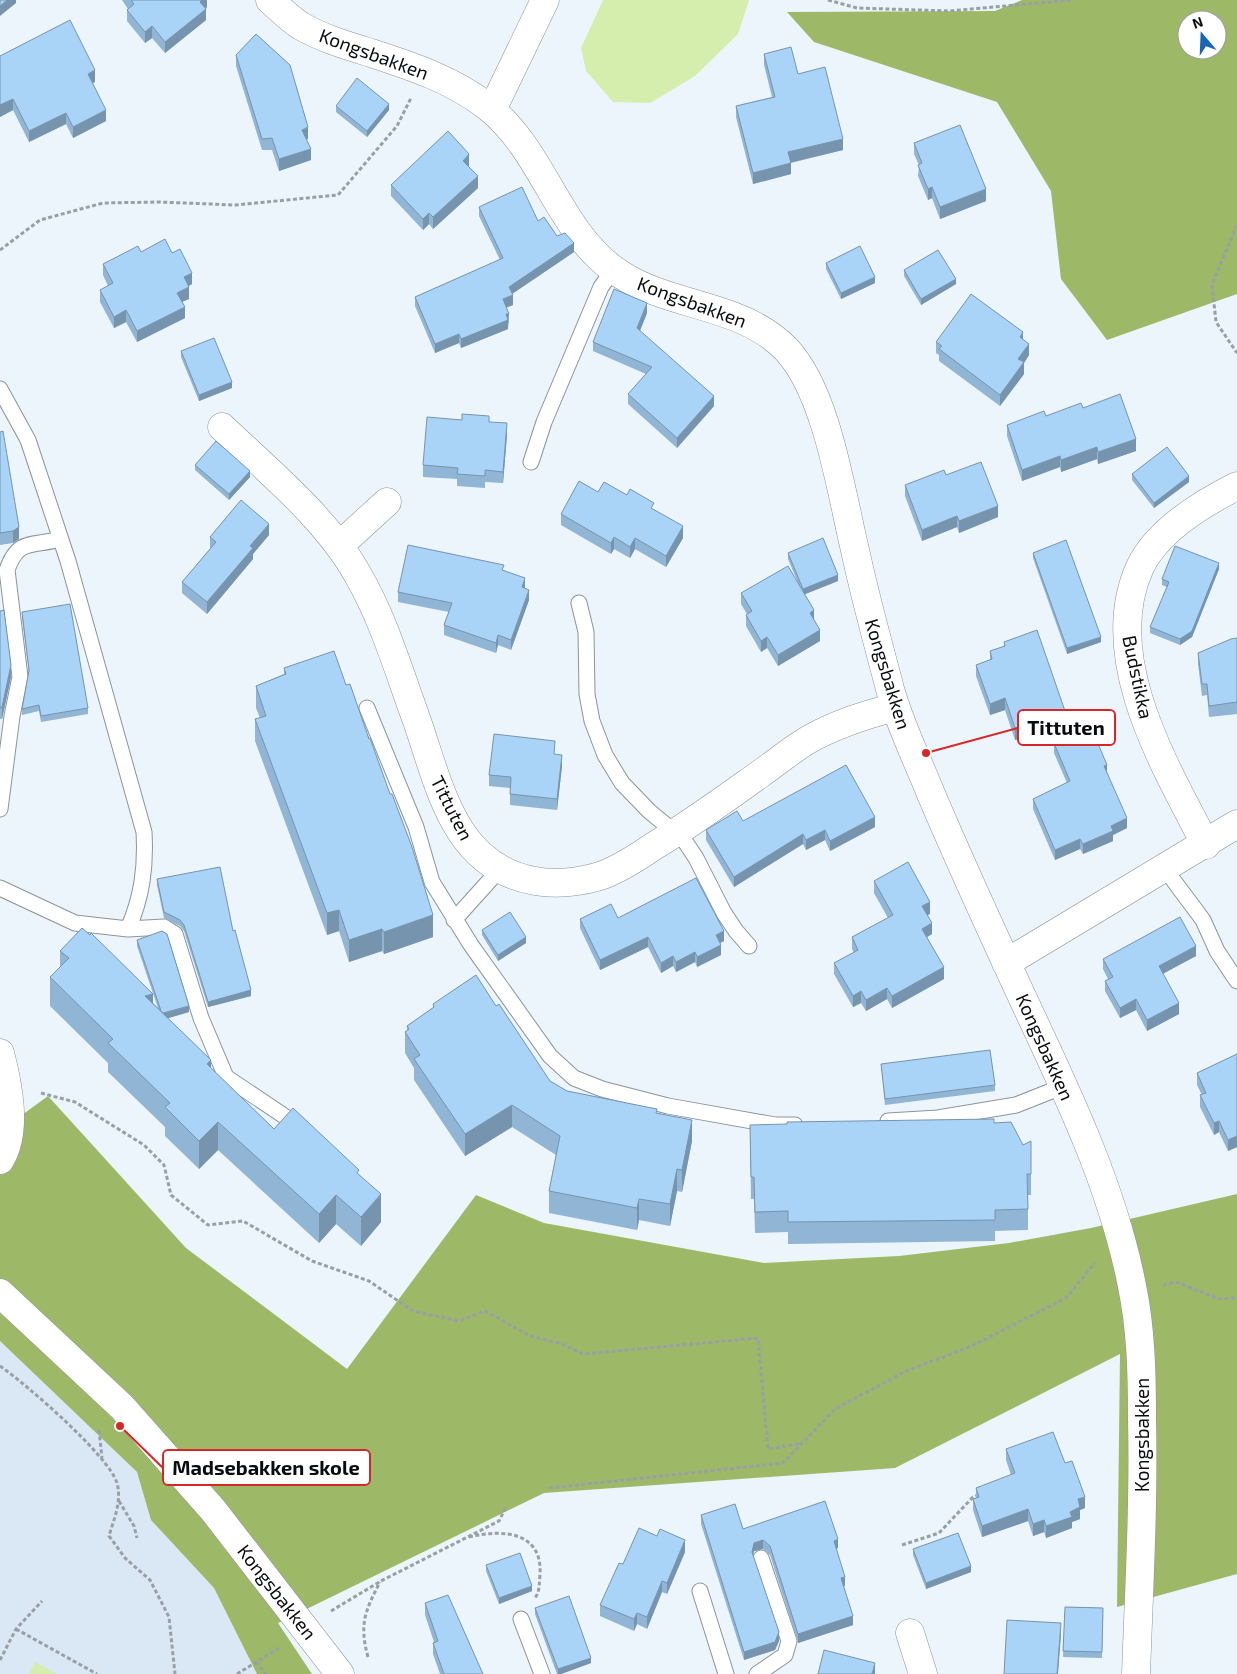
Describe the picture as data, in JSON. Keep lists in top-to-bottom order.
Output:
{
  "streets": {
    "street": ["Kongsbakken", "Budstikka", "Tittuten"]
  },
  "crossings": [
    ["Kongsbakken", "Tittuten"]
  ],
  "places": ["Tittuten", "Madsebakken skole"],
  "north": "top"
}
